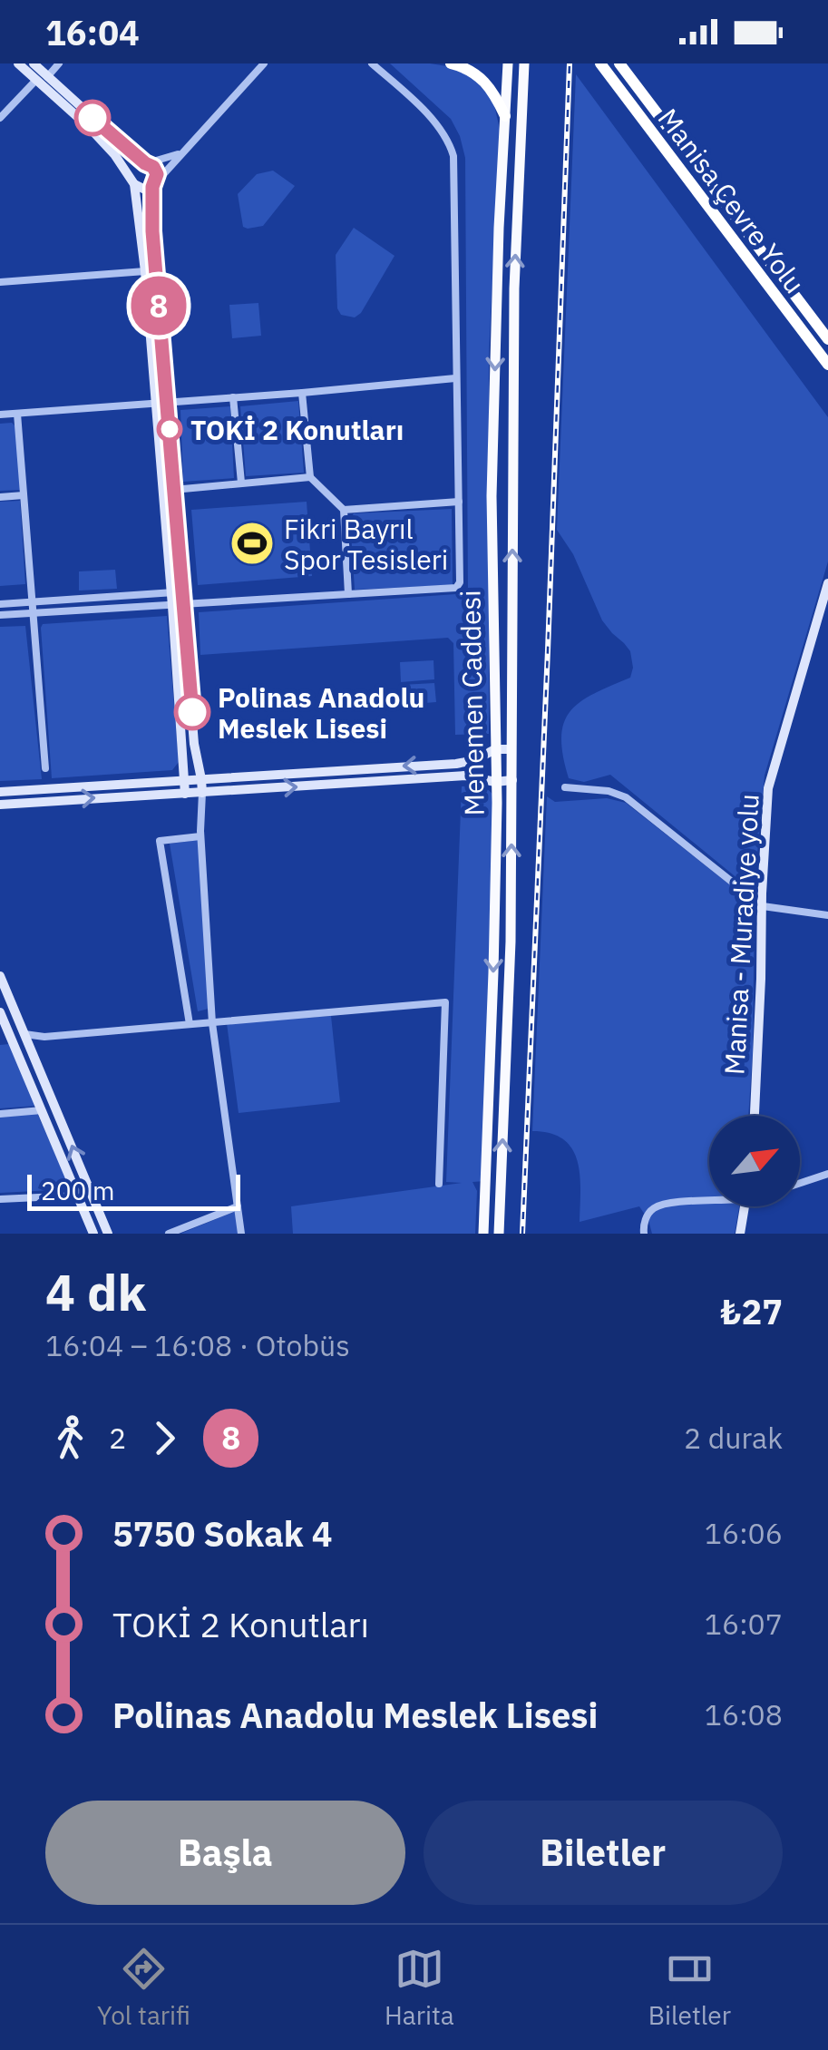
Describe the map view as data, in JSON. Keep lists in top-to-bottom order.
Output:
{
  "streets": {
    "highway": ["Manisa Çevre Yolu"],
    "main road": ["Menemen Caddesi", "Manisa - Muradiye yolu"]
  },
  "places": {
    "other": ["TOKİ 2 Konutları", "Polinas Anadolu Meslek Lisesi"],
    "sports": ["Fikri Bayrıl Spor Tesisleri"]
  },
  "lines": ["bus line 8"],
  "scale_bar": "200 m",
  "north": "top right",
  "page": {
    "status": "16:04",
    "on_map": "8",
    "scale": "200 m",
    "heading": ["4 dk", "16:04 – 16:08 · Otobüs", "₺27"],
    "legs": ["2", "8", "2 durak"],
    "list": [
      {
        "name": "5750 Sokak 4",
        "value": "16:06"
      },
      {
        "name": "TOKİ 2 Konutları",
        "value": "16:07"
      },
      {
        "name": "Polinas Anadolu Meslek Lisesi",
        "value": "16:08"
      }
    ],
    "buttons": ["Başla", "Biletler"],
    "tabs": ["Yol tarifi", "Harita", "Biletler"]
  }
}
